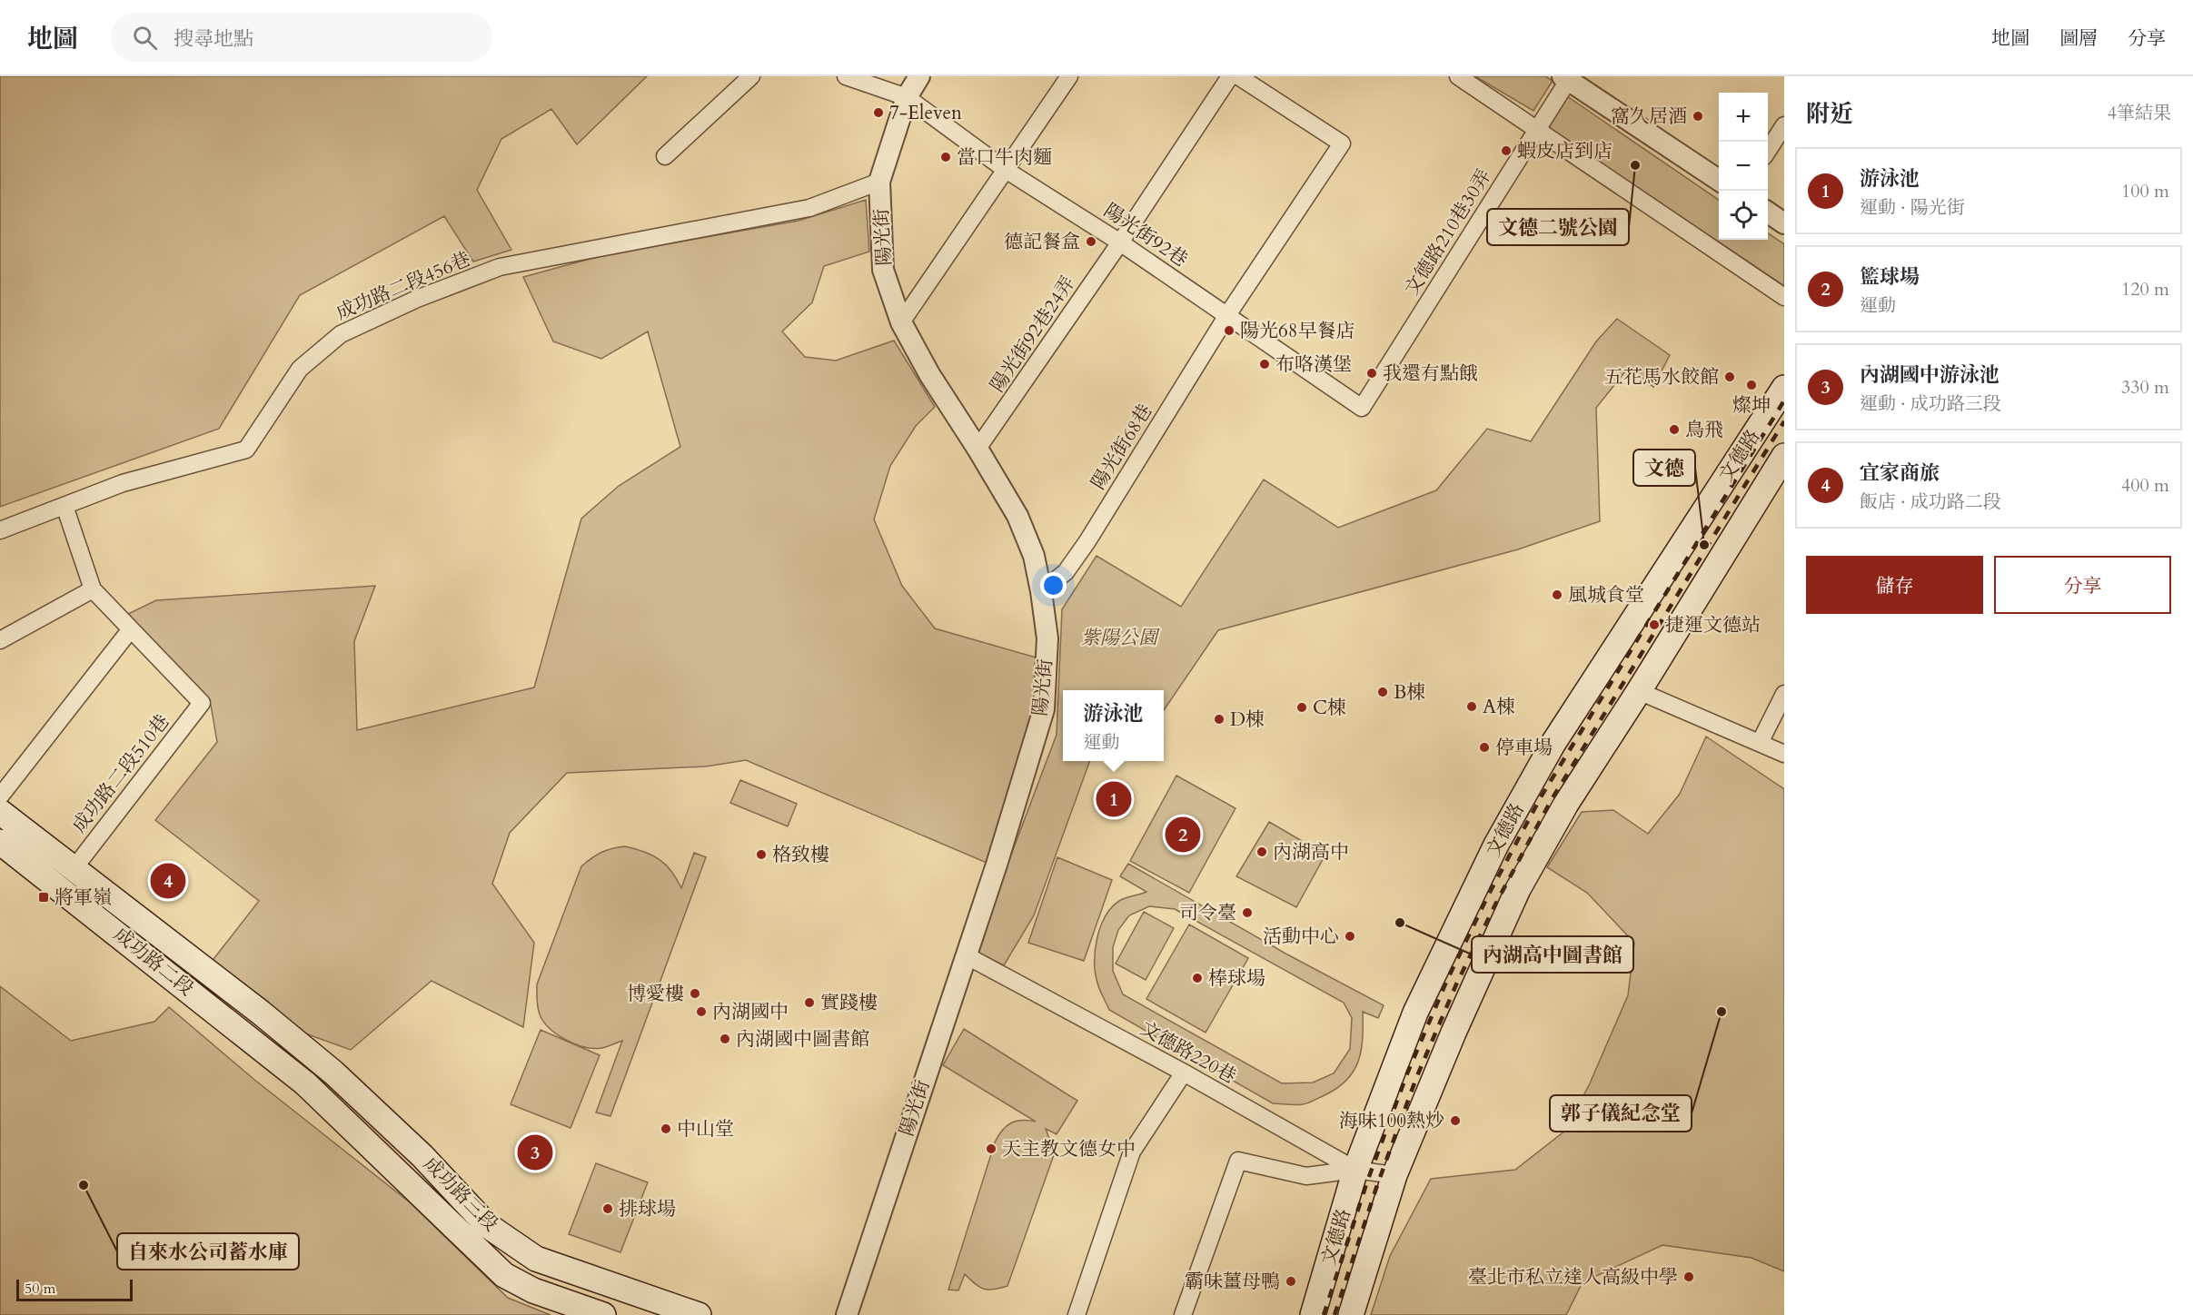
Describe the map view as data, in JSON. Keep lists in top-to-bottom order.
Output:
{
  "streets": {
    "main road": ["文德路", "成功路二段", "成功路三段"],
    "street": [
      "文德路210巷30弄",
      "陽光街92巷",
      "陽光街",
      "成功路二段456巷",
      "陽光街92巷24弄",
      "陽光街68巷",
      "成功路二段510巷",
      "文德路220巷"
    ]
  },
  "crossings": [
    ["文德路210巷30弄", "陽光街92巷"],
    ["陽光街92巷", "陽光街"],
    ["陽光街92巷", "陽光街92巷24弄"],
    ["陽光街92巷", "陽光街68巷"],
    ["陽光街", "成功路二段456巷"],
    ["陽光街", "陽光街92巷24弄"],
    ["陽光街", "陽光街68巷"],
    ["陽光街", "文德路220巷"],
    ["文德路", "文德路220巷"],
    ["成功路二段510巷", "成功路二段"],
    ["成功路二段", "成功路三段"]
  ],
  "parks": ["紫陽公園"],
  "places": {
    "other": [
      "7-Eleven",
      "窩久居酒",
      "蝦皮店到店",
      "當口牛肉麵",
      "文德二號公園",
      "德記餐盒",
      "陽光68早餐店",
      "布咯漢堡",
      "我還有點餓",
      "五花馬水餃館",
      "燦坤",
      "鳥飛",
      "文德",
      "風城食堂",
      "捷運文德站",
      "B棟",
      "A棟",
      "C棟",
      "D棟",
      "停車場",
      "內湖高中",
      "格致樓",
      "司令臺",
      "內湖高中圖書館",
      "活動中心",
      "棒球場",
      "博愛樓",
      "實踐樓",
      "內湖國中",
      "郭子儀紀念堂",
      "內湖國中圖書館",
      "海味100熱炒",
      "中山堂",
      "天主教文德女中",
      "自來水公司蓄水庫",
      "排球場",
      "臺北市私立達人高級中學",
      "霸味薑母鴨"
    ],
    "transit": ["將軍嶺"]
  },
  "scale_bar": "50 m",
  "page": {
    "header": "地圖",
    "search": "搜尋地點",
    "nav": ["地圖", "圖層", "分享"],
    "heading": ["附近", "4筆結果"],
    "map_buttons": ["+", "−"],
    "list": [
      {
        "mark": "1",
        "name": "游泳池",
        "note": "運動 · 陽光街",
        "value": "100 m"
      },
      {
        "mark": "2",
        "name": "籃球場",
        "note": "運動",
        "value": "120 m"
      },
      {
        "mark": "3",
        "name": "內湖國中游泳池",
        "note": "運動 · 成功路三段",
        "value": "330 m"
      },
      {
        "mark": "4",
        "name": "宜家商旅",
        "note": "飯店 · 成功路二段",
        "value": "400 m"
      }
    ],
    "buttons": ["儲存", "分享"],
    "popup": ["游泳池", "運動"],
    "pins": [
      "1",
      "2",
      "4",
      "3"
    ],
    "scale": "50 m"
  }
}
